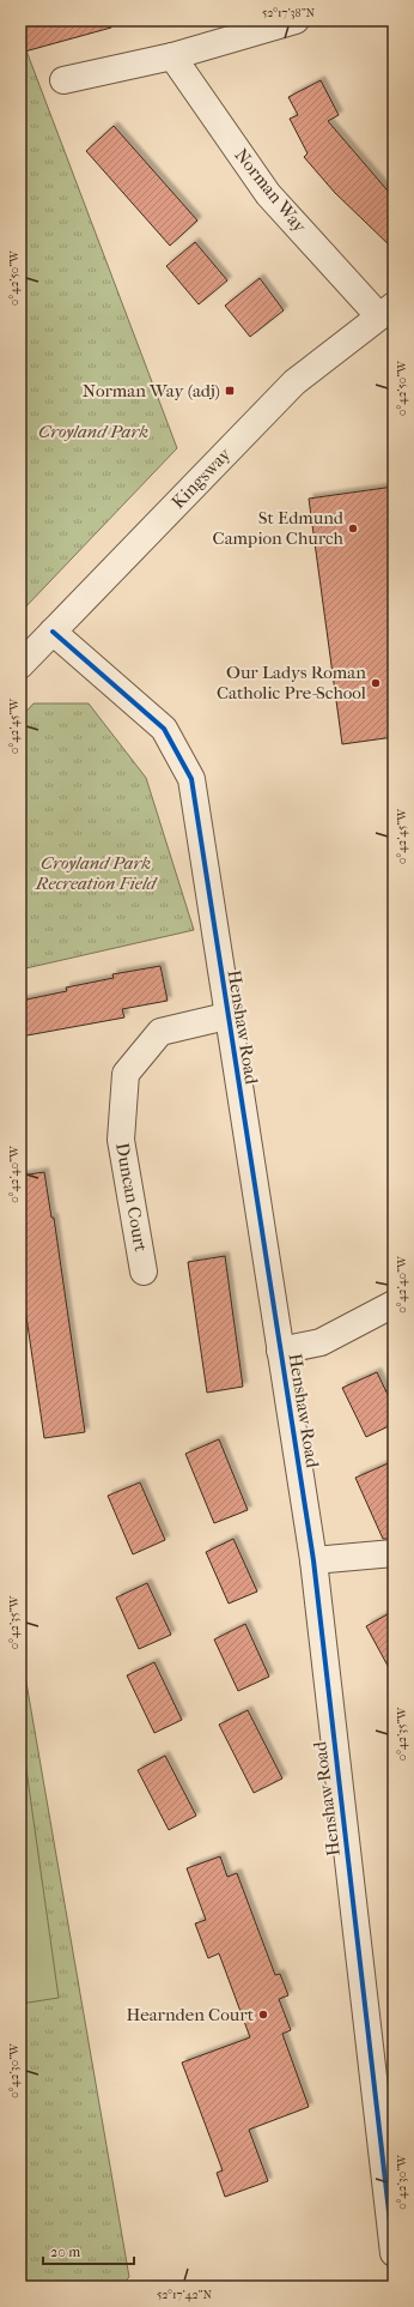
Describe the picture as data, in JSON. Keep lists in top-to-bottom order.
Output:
{
  "streets": {
    "street": [
      "Norman Way",
      "Kingsway",
      "Henshaw Road",
      "Duncan Court"
    ]
  },
  "crossings": [
    ["Norman Way", "Kingsway"],
    ["Kingsway", "Henshaw Road"],
    ["Henshaw Road", "Duncan Court"]
  ],
  "parks": ["Croyland Park", "Croyland Park Recreation Field"],
  "places": {
    "transit": ["Norman Way (adj)"],
    "other": ["St Edmund Campion Church", "Our Ladys Roman Catholic Pre-School", "Hearnden Court"]
  },
  "scale_bar": "20 m",
  "coordinates": [
    "52°17'38\"N",
    "0°42'50\"W",
    "0°42'45\"W",
    "0°42'40\"W",
    "0°42'35\"W",
    "0°42'30\"W",
    "52°17'42\"N"
  ]
}
